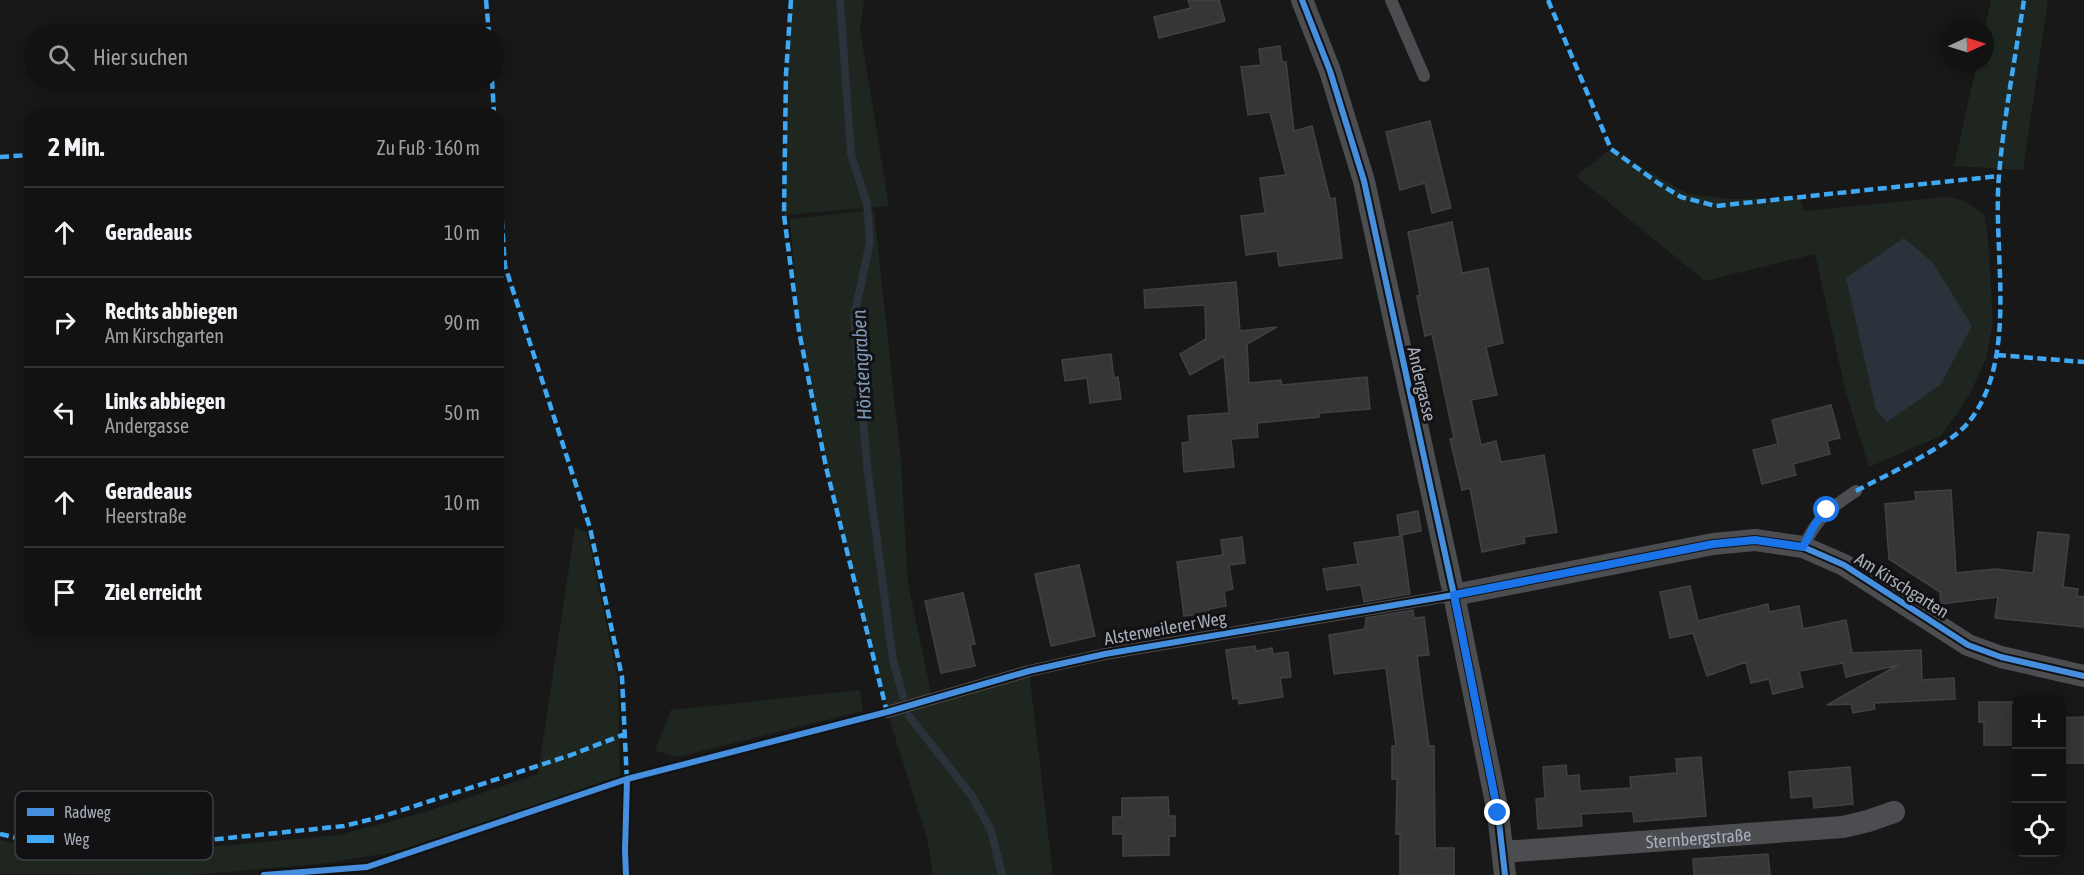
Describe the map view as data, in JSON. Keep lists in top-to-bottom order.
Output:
{
  "streets": {
    "street": ["Andergasse", "Am Kirschgarten", "Sternbergstraße"],
    "lane": ["Alsterweilerer Weg"]
  },
  "crossings": [
    ["Andergasse", "Am Kirschgarten"],
    ["Andergasse", "Alsterweilerer Weg"],
    ["Andergasse", "Sternbergstraße"],
    ["Am Kirschgarten", "Alsterweilerer Weg"]
  ],
  "water": ["Hörstengraben"],
  "legend": ["Radweg", "Weg"],
  "north": "right",
  "page": {
    "search": "Hier suchen",
    "heading": ["2 Min.", "Zu Fuß · 160 m"],
    "list": [
      ["Geradeaus", "10 m"],
      ["Rechts abbiegen", "Am Kirschgarten", "90 m"],
      ["Links abbiegen", "Andergasse", "50 m"],
      ["Geradeaus", "Heerstraße", "10 m"],
      "Ziel erreicht"
    ],
    "map_buttons": ["+", "−"]
  }
}
